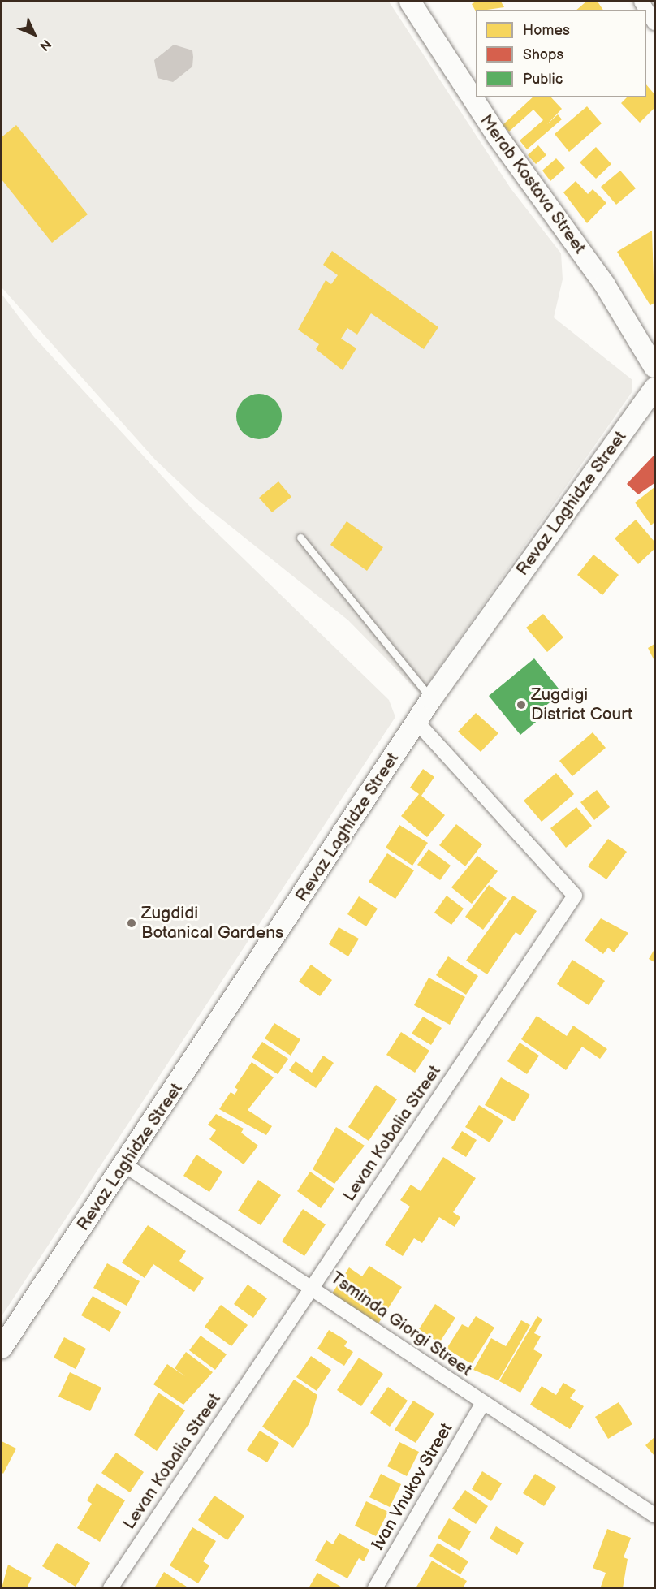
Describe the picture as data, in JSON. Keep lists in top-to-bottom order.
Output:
{
  "streets": {
    "street": [
      "Merab Kostava Street",
      "Revaz Laghidze Street",
      "Levan Kobalia Street",
      "Tsminda Giorgi Street",
      "Ivan Vnukov Street"
    ]
  },
  "crossings": [
    ["Revaz Laghidze Street", "Levan Kobalia Street"],
    ["Revaz Laghidze Street", "Tsminda Giorgi Street"],
    ["Levan Kobalia Street", "Tsminda Giorgi Street"],
    ["Tsminda Giorgi Street", "Ivan Vnukov Street"]
  ],
  "places": ["Zugdigi District Court", "Zugdidi Botanical Gardens"],
  "legend": ["Homes", "Shops", "Public"],
  "north": "bottom right"
}
